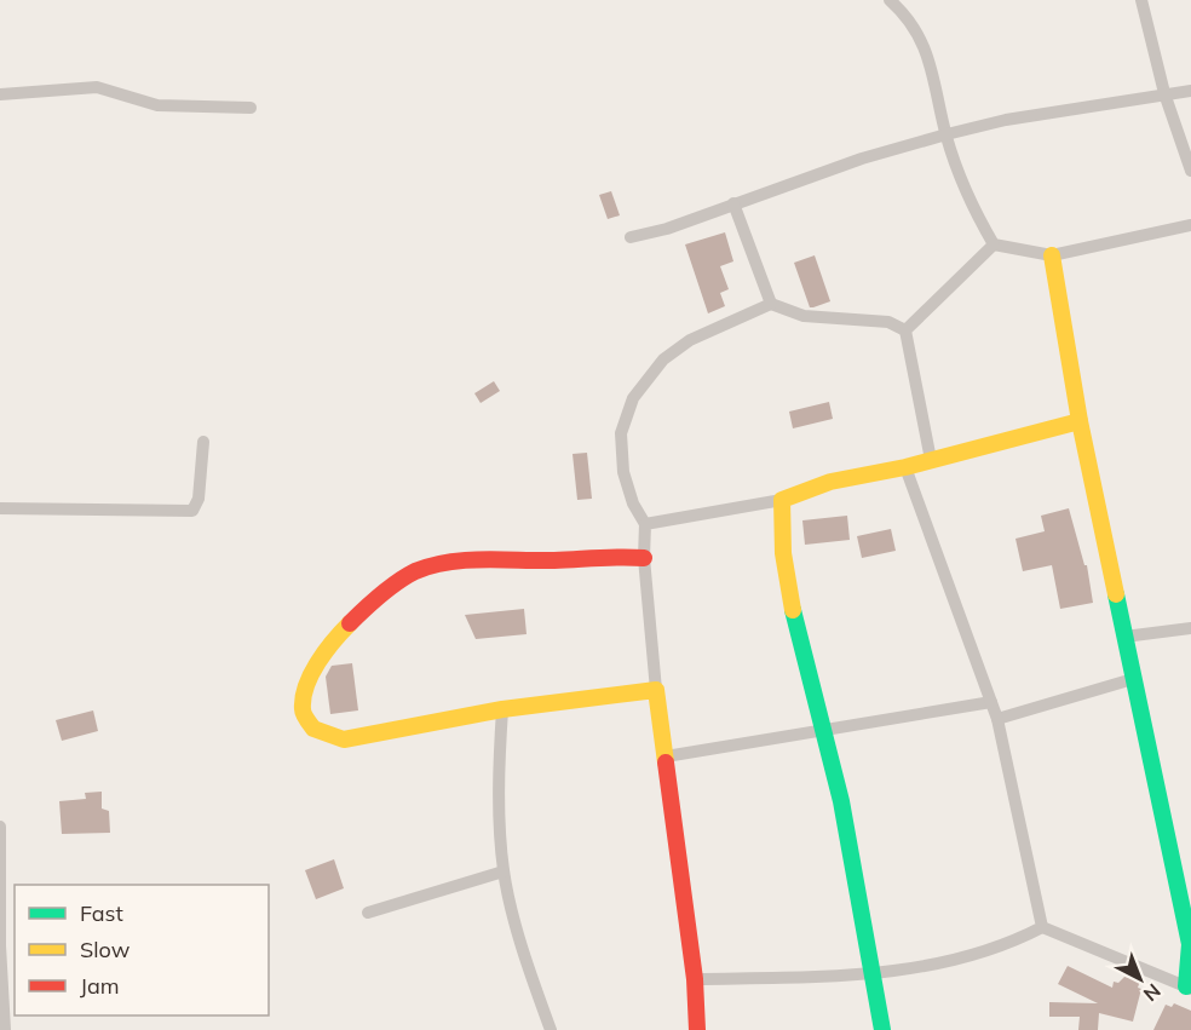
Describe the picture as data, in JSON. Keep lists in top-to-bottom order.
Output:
{
  "legend": ["Fast", "Slow", "Jam"],
  "north": "bottom right"
}
